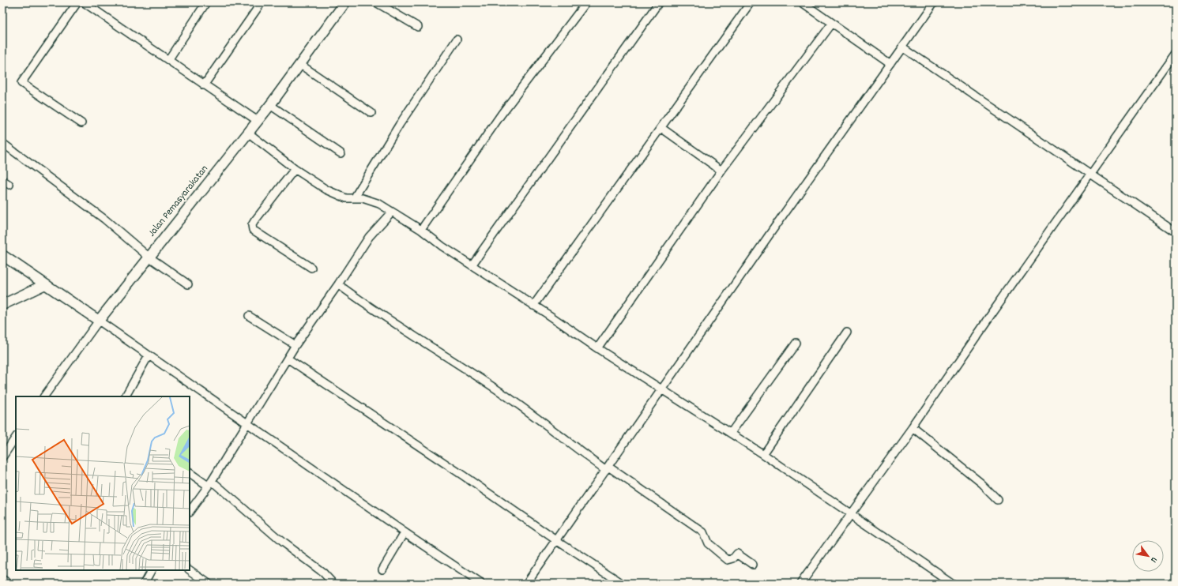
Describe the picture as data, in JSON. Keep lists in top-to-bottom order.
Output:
{
  "streets": {
    "street": ["Jalan Pemasyarakatan"]
  },
  "north": "bottom right"
}
